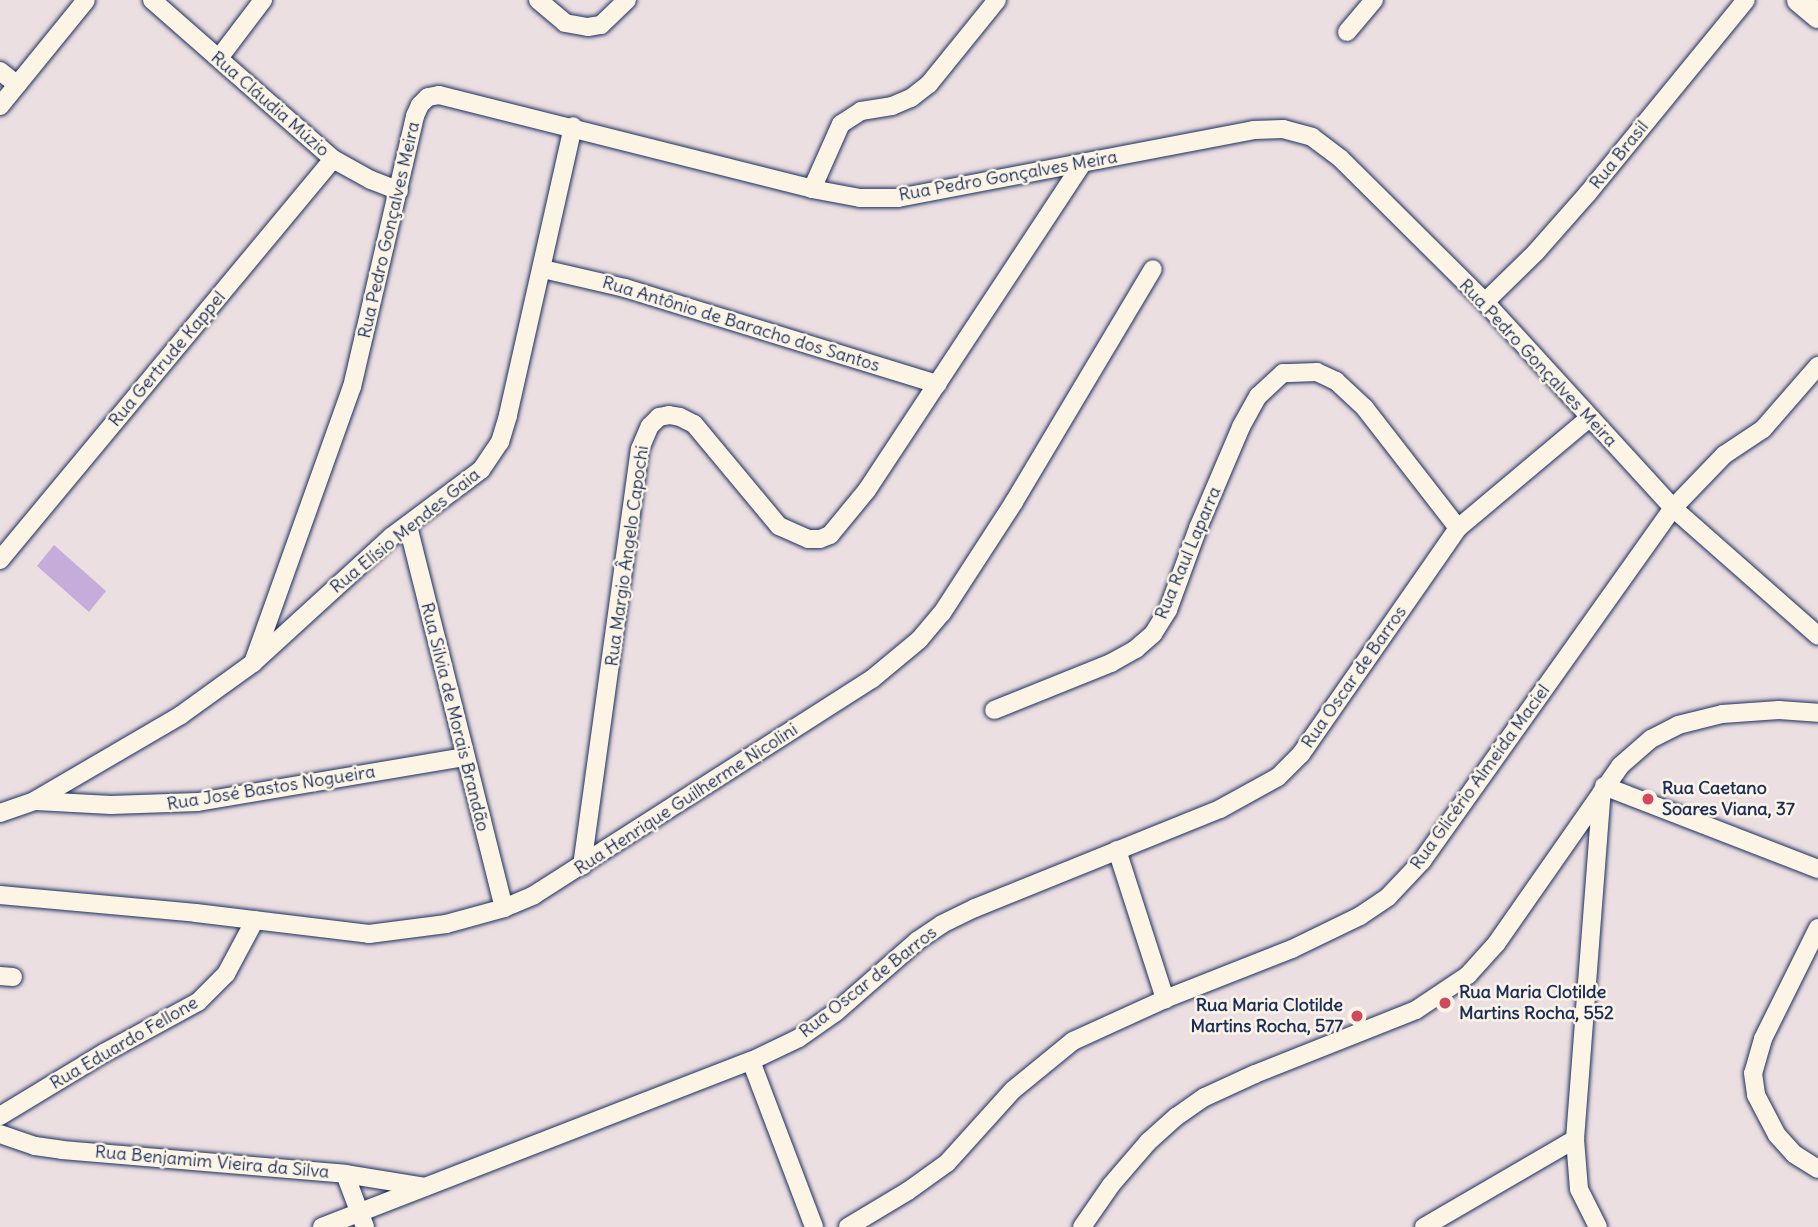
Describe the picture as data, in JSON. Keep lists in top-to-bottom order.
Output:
{
  "streets": {
    "street": [
      "Rua Cláudia Múzio",
      "Rua Brasil",
      "Rua Pedro Gonçalves Meira",
      "Rua Antônio de Baracho dos Santos",
      "Rua Gertrude Kappel",
      "Rua Elísio Mendes Gaia",
      "Rua Raul Laparra",
      "Rua Margio Ângelo Capochi",
      "Rua Oscar de Barros",
      "Rua Silvia de Morais Brandão",
      "Rua Glicério Almeida Maciel",
      "Rua José Bastos Nogueira",
      "Rua Henrique Guilherme Nicolini",
      "Rua Eduardo Fellone",
      "Rua Benjamim Vieira da Silva"
    ]
  },
  "crossings": [
    ["Rua Cláudia Múzio", "Rua Pedro Gonçalves Meira"],
    ["Rua Cláudia Múzio", "Rua Gertrude Kappel"],
    ["Rua Brasil", "Rua Pedro Gonçalves Meira"],
    ["Rua Pedro Gonçalves Meira", "Rua Elísio Mendes Gaia"],
    ["Rua Pedro Gonçalves Meira", "Rua Margio Ângelo Capochi"],
    ["Rua Pedro Gonçalves Meira", "Rua Oscar de Barros"],
    ["Rua Pedro Gonçalves Meira", "Rua Glicério Almeida Maciel"],
    ["Rua Antônio de Baracho dos Santos", "Rua Elísio Mendes Gaia"],
    ["Rua Antônio de Baracho dos Santos", "Rua Margio Ângelo Capochi"],
    ["Rua Elísio Mendes Gaia", "Rua Silvia de Morais Brandão"],
    ["Rua Elísio Mendes Gaia", "Rua José Bastos Nogueira"],
    ["Rua Raul Laparra", "Rua Oscar de Barros"],
    ["Rua Margio Ângelo Capochi", "Rua Henrique Guilherme Nicolini"],
    ["Rua Oscar de Barros", "Rua Benjamim Vieira da Silva"],
    ["Rua Silvia de Morais Brandão", "Rua José Bastos Nogueira"],
    ["Rua Silvia de Morais Brandão", "Rua Henrique Guilherme Nicolini"],
    ["Rua Henrique Guilherme Nicolini", "Rua Eduardo Fellone"]
  ],
  "places": ["Rua Caetano Soares Viana, 37", "Rua Maria Clotilde Martins Rocha, 552", "Rua Maria Clotilde Martins Rocha, 577"]
}
